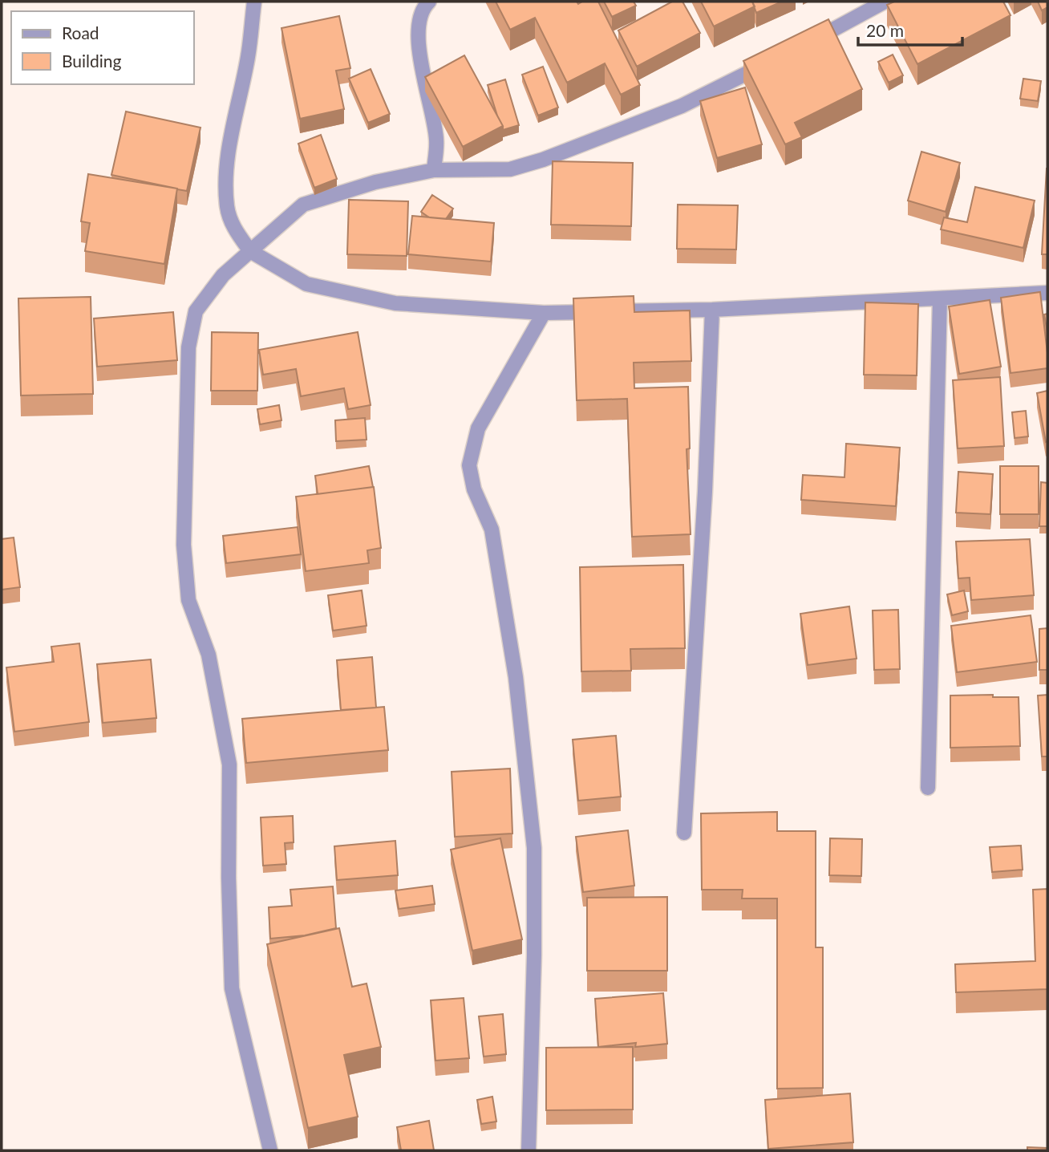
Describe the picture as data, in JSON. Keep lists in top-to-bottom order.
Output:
{
  "legend": ["Road", "Building"],
  "scale_bar": "20 m"
}
